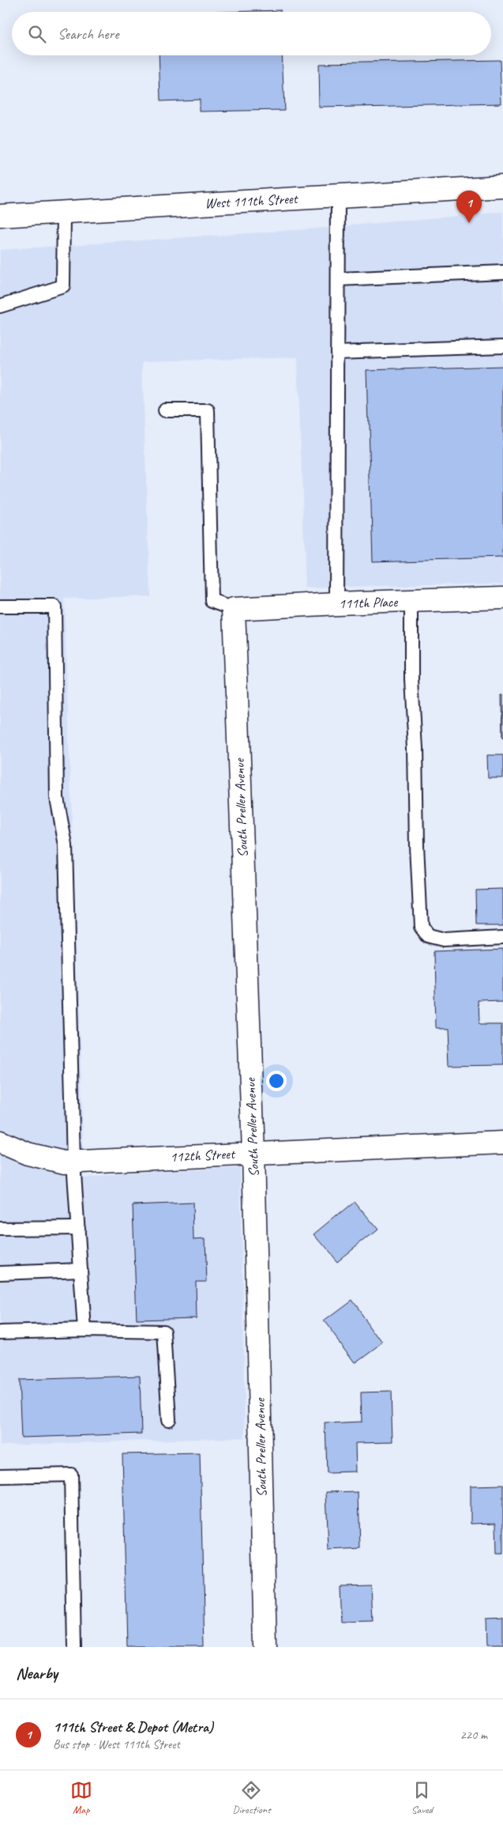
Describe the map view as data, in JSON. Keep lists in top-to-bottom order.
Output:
{
  "streets": {
    "street": [
      "West 111th Street",
      "111th Place",
      "South Preller Avenue",
      "112th Street"
    ]
  },
  "crossings": [
    ["111th Place", "South Preller Avenue"],
    ["South Preller Avenue", "112th Street"]
  ],
  "page": {
    "search": "Search here",
    "pins": "1",
    "heading": "Nearby",
    "list": [
      {
        "mark": "1",
        "name": "111th Street & Depot (Metra)",
        "note": "Bus stop · West 111th Street",
        "value": "220 m"
      }
    ],
    "nav": ["Map", "Directions", "Saved"]
  }
}
